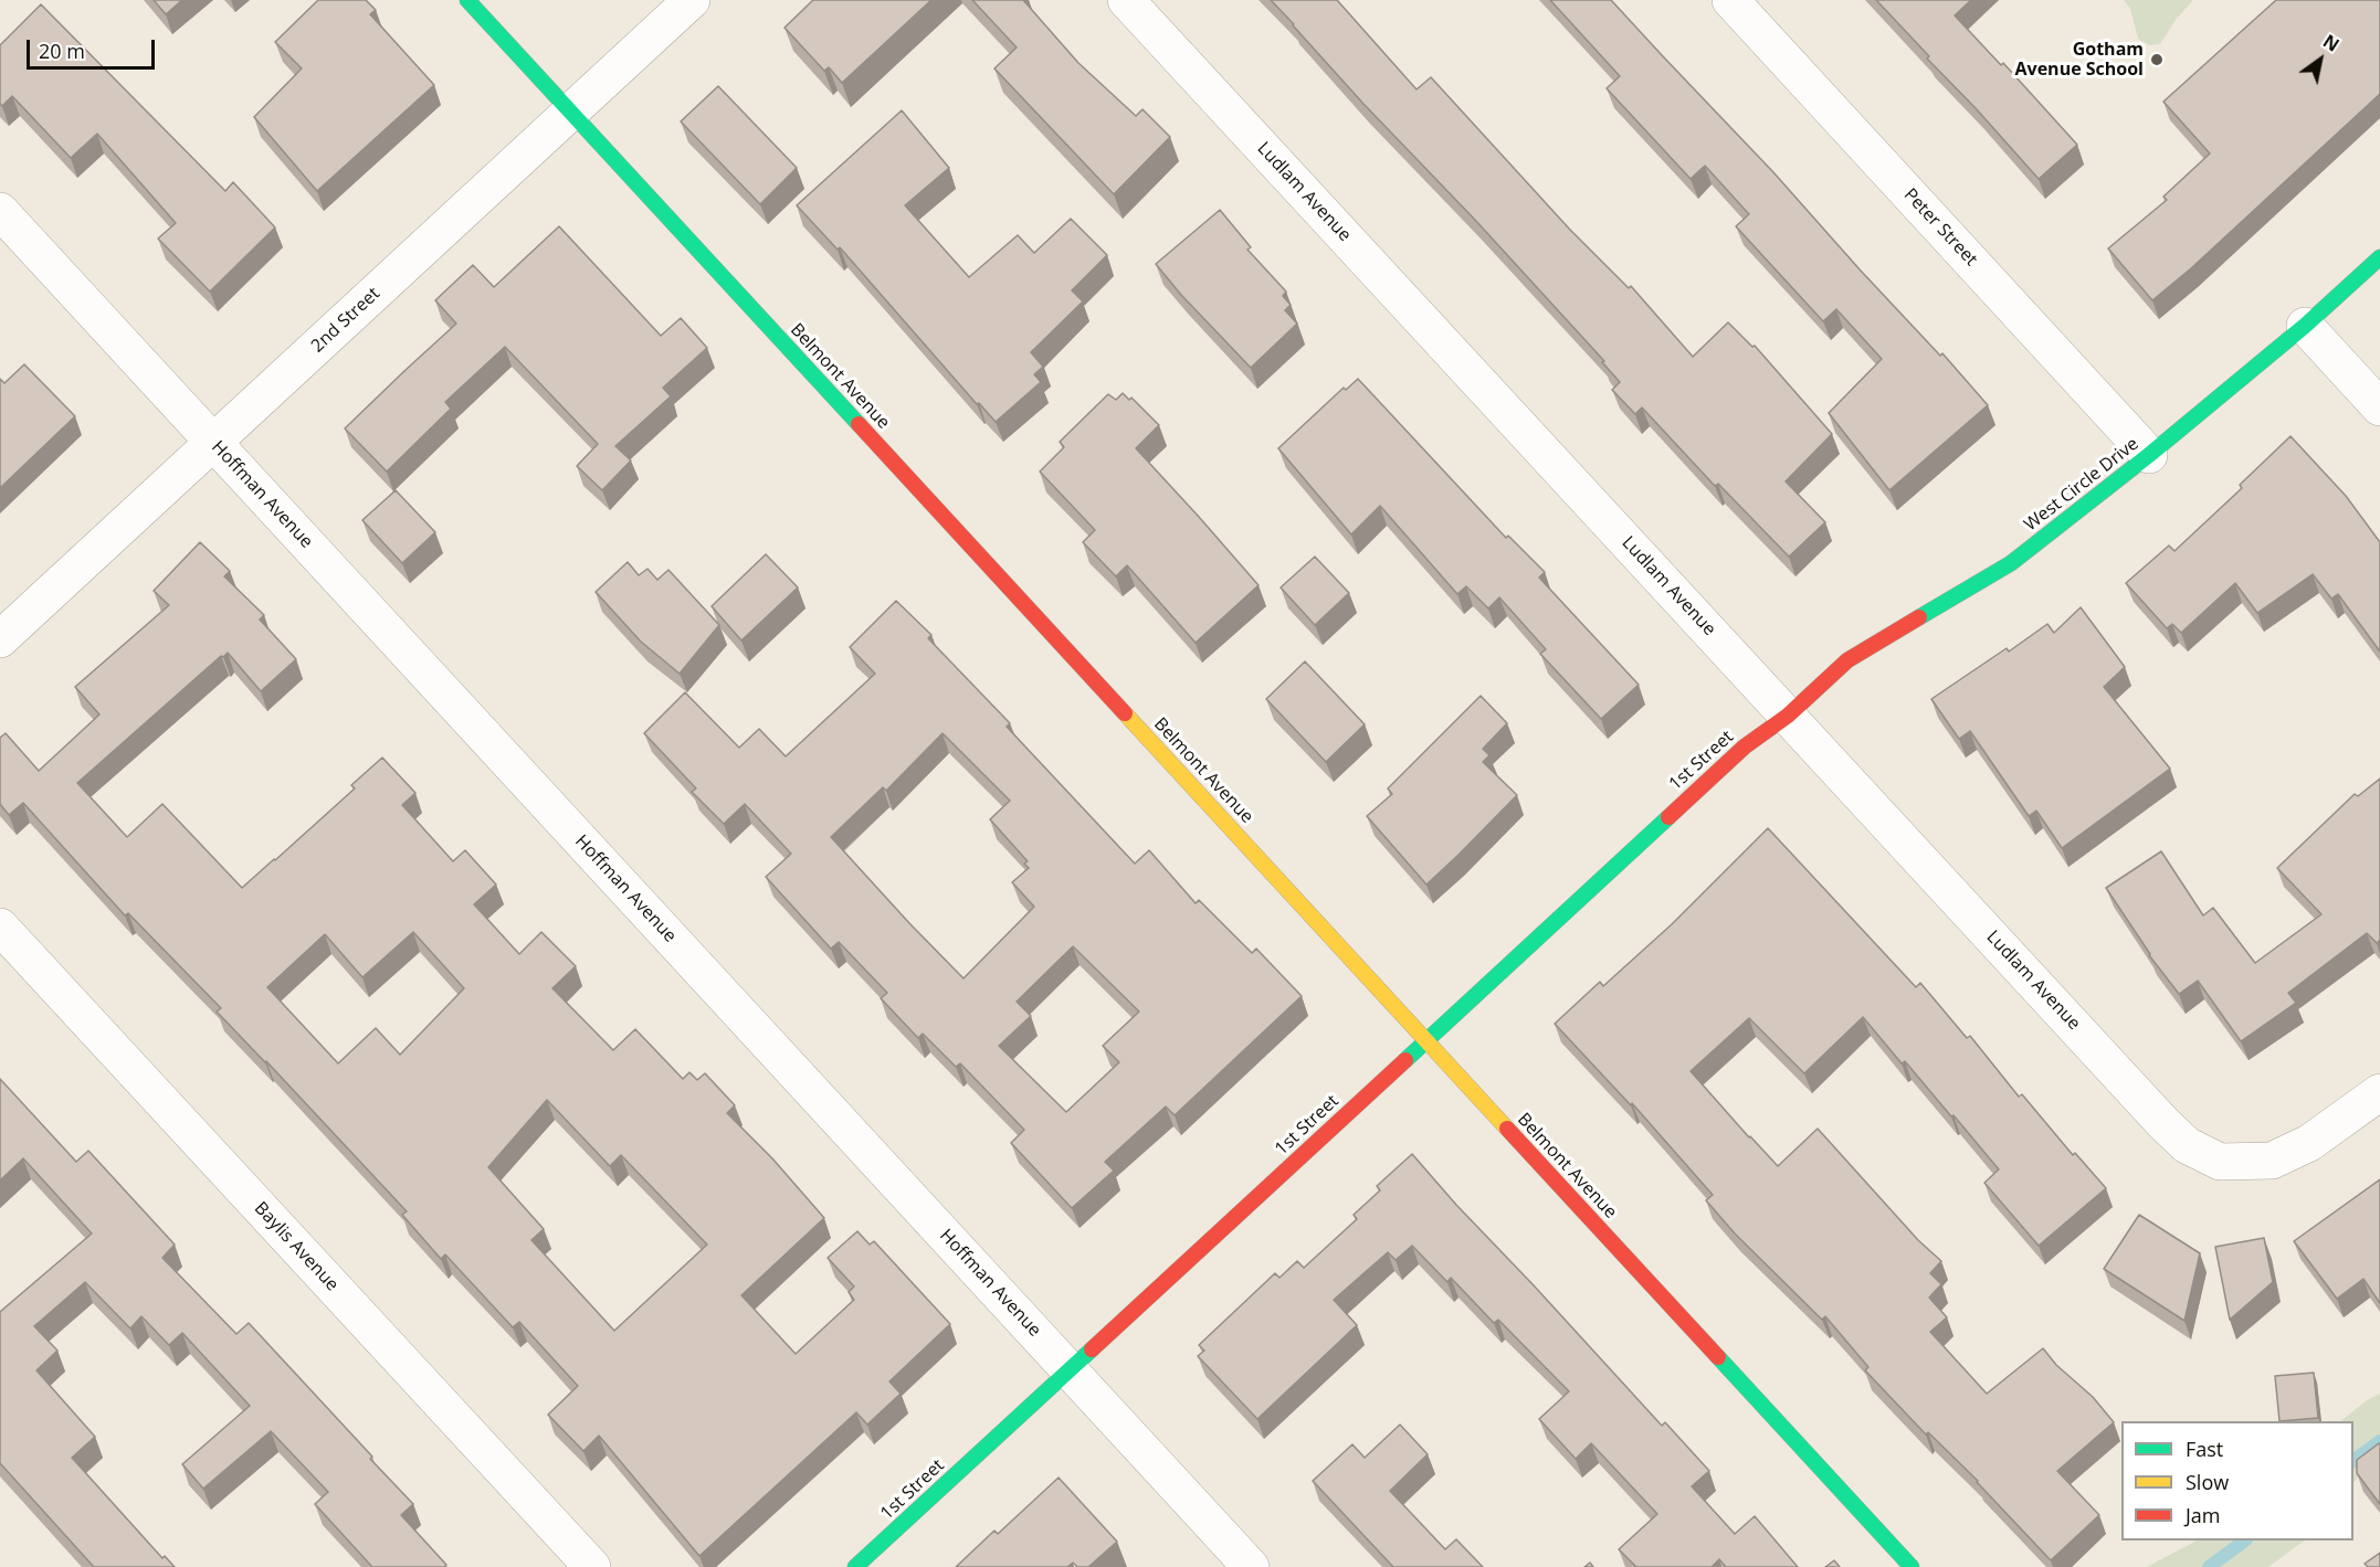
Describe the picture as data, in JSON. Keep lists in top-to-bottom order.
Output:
{
  "streets": {
    "street": [
      "Ludlam Avenue",
      "Peter Street",
      "2nd Street",
      "Belmont Avenue",
      "West Circle Drive",
      "Hoffman Avenue",
      "1st Street",
      "Baylis Avenue"
    ]
  },
  "crossings": [
    ["Ludlam Avenue", "West Circle Drive"],
    ["Ludlam Avenue", "1st Street"],
    ["Peter Street", "West Circle Drive"],
    ["2nd Street", "Belmont Avenue"],
    ["2nd Street", "Hoffman Avenue"],
    ["Belmont Avenue", "1st Street"],
    ["West Circle Drive", "1st Street"],
    ["Hoffman Avenue", "1st Street"]
  ],
  "places": ["Gotham Avenue School"],
  "legend": ["Fast", "Slow", "Jam"],
  "scale_bar": "20 m",
  "north": "top right"
}
